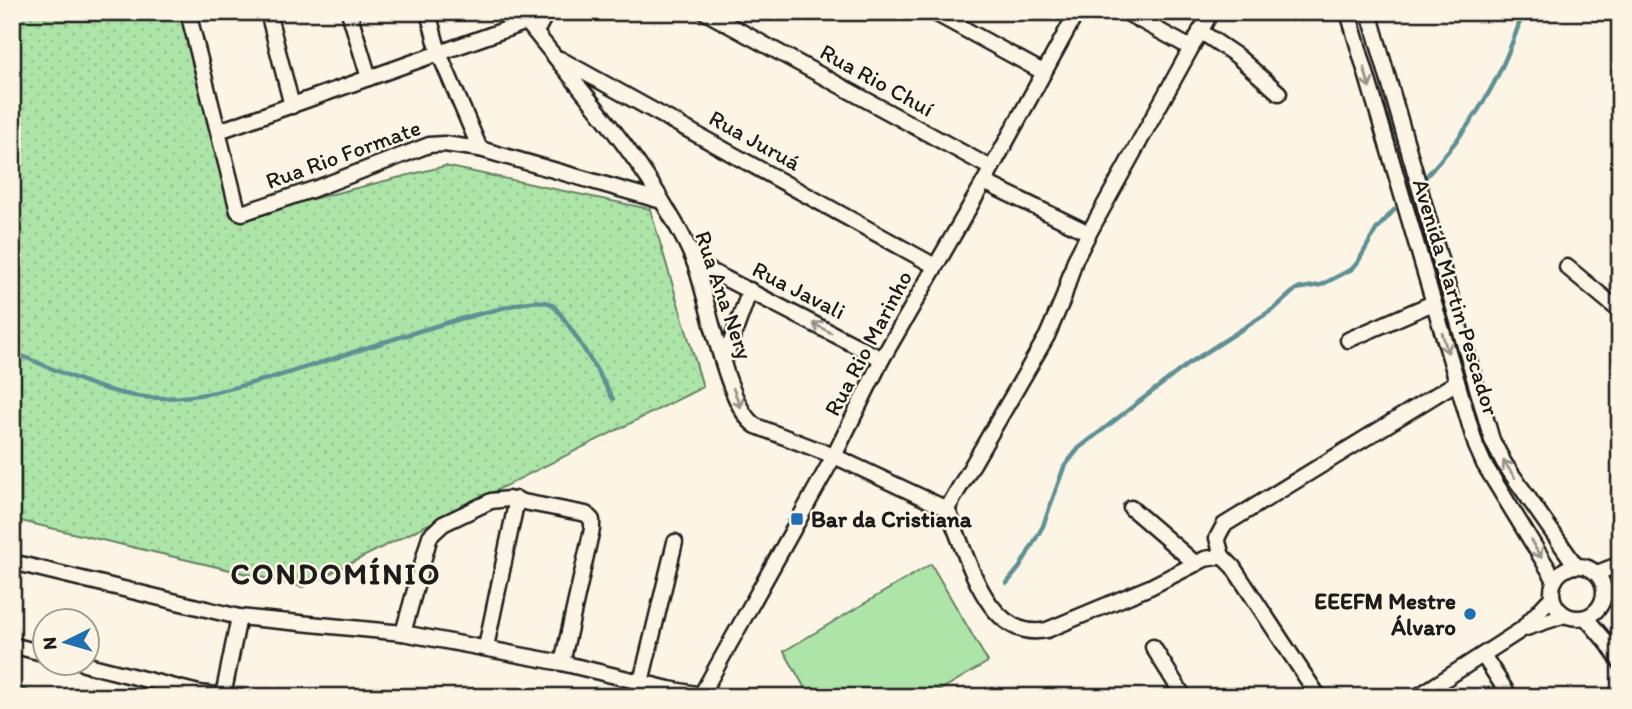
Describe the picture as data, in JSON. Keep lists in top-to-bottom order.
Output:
{
  "streets": {
    "street": [
      "Rua Rio Chuí",
      "Rua Juruá",
      "Rua Rio Formate",
      "Rua Javali",
      "Rua Ana Nery",
      "Avenida Martin Pescador",
      "Rua Rio Marinho"
    ]
  },
  "crossings": [
    ["Rua Rio Chuí", "Rua Rio Marinho"],
    ["Rua Juruá", "Rua Ana Nery"],
    ["Rua Juruá", "Rua Rio Marinho"],
    ["Rua Javali", "Rua Ana Nery"],
    ["Rua Javali", "Rua Rio Marinho"],
    ["Rua Ana Nery", "Rua Rio Marinho"]
  ],
  "one_way": ["Rua Javali"],
  "districts": ["CONDOMÍNIO"],
  "places": {
    "transit": ["Bar da Cristiana"],
    "other": ["EEEFM Mestre Álvaro"]
  },
  "north": "left"
}
